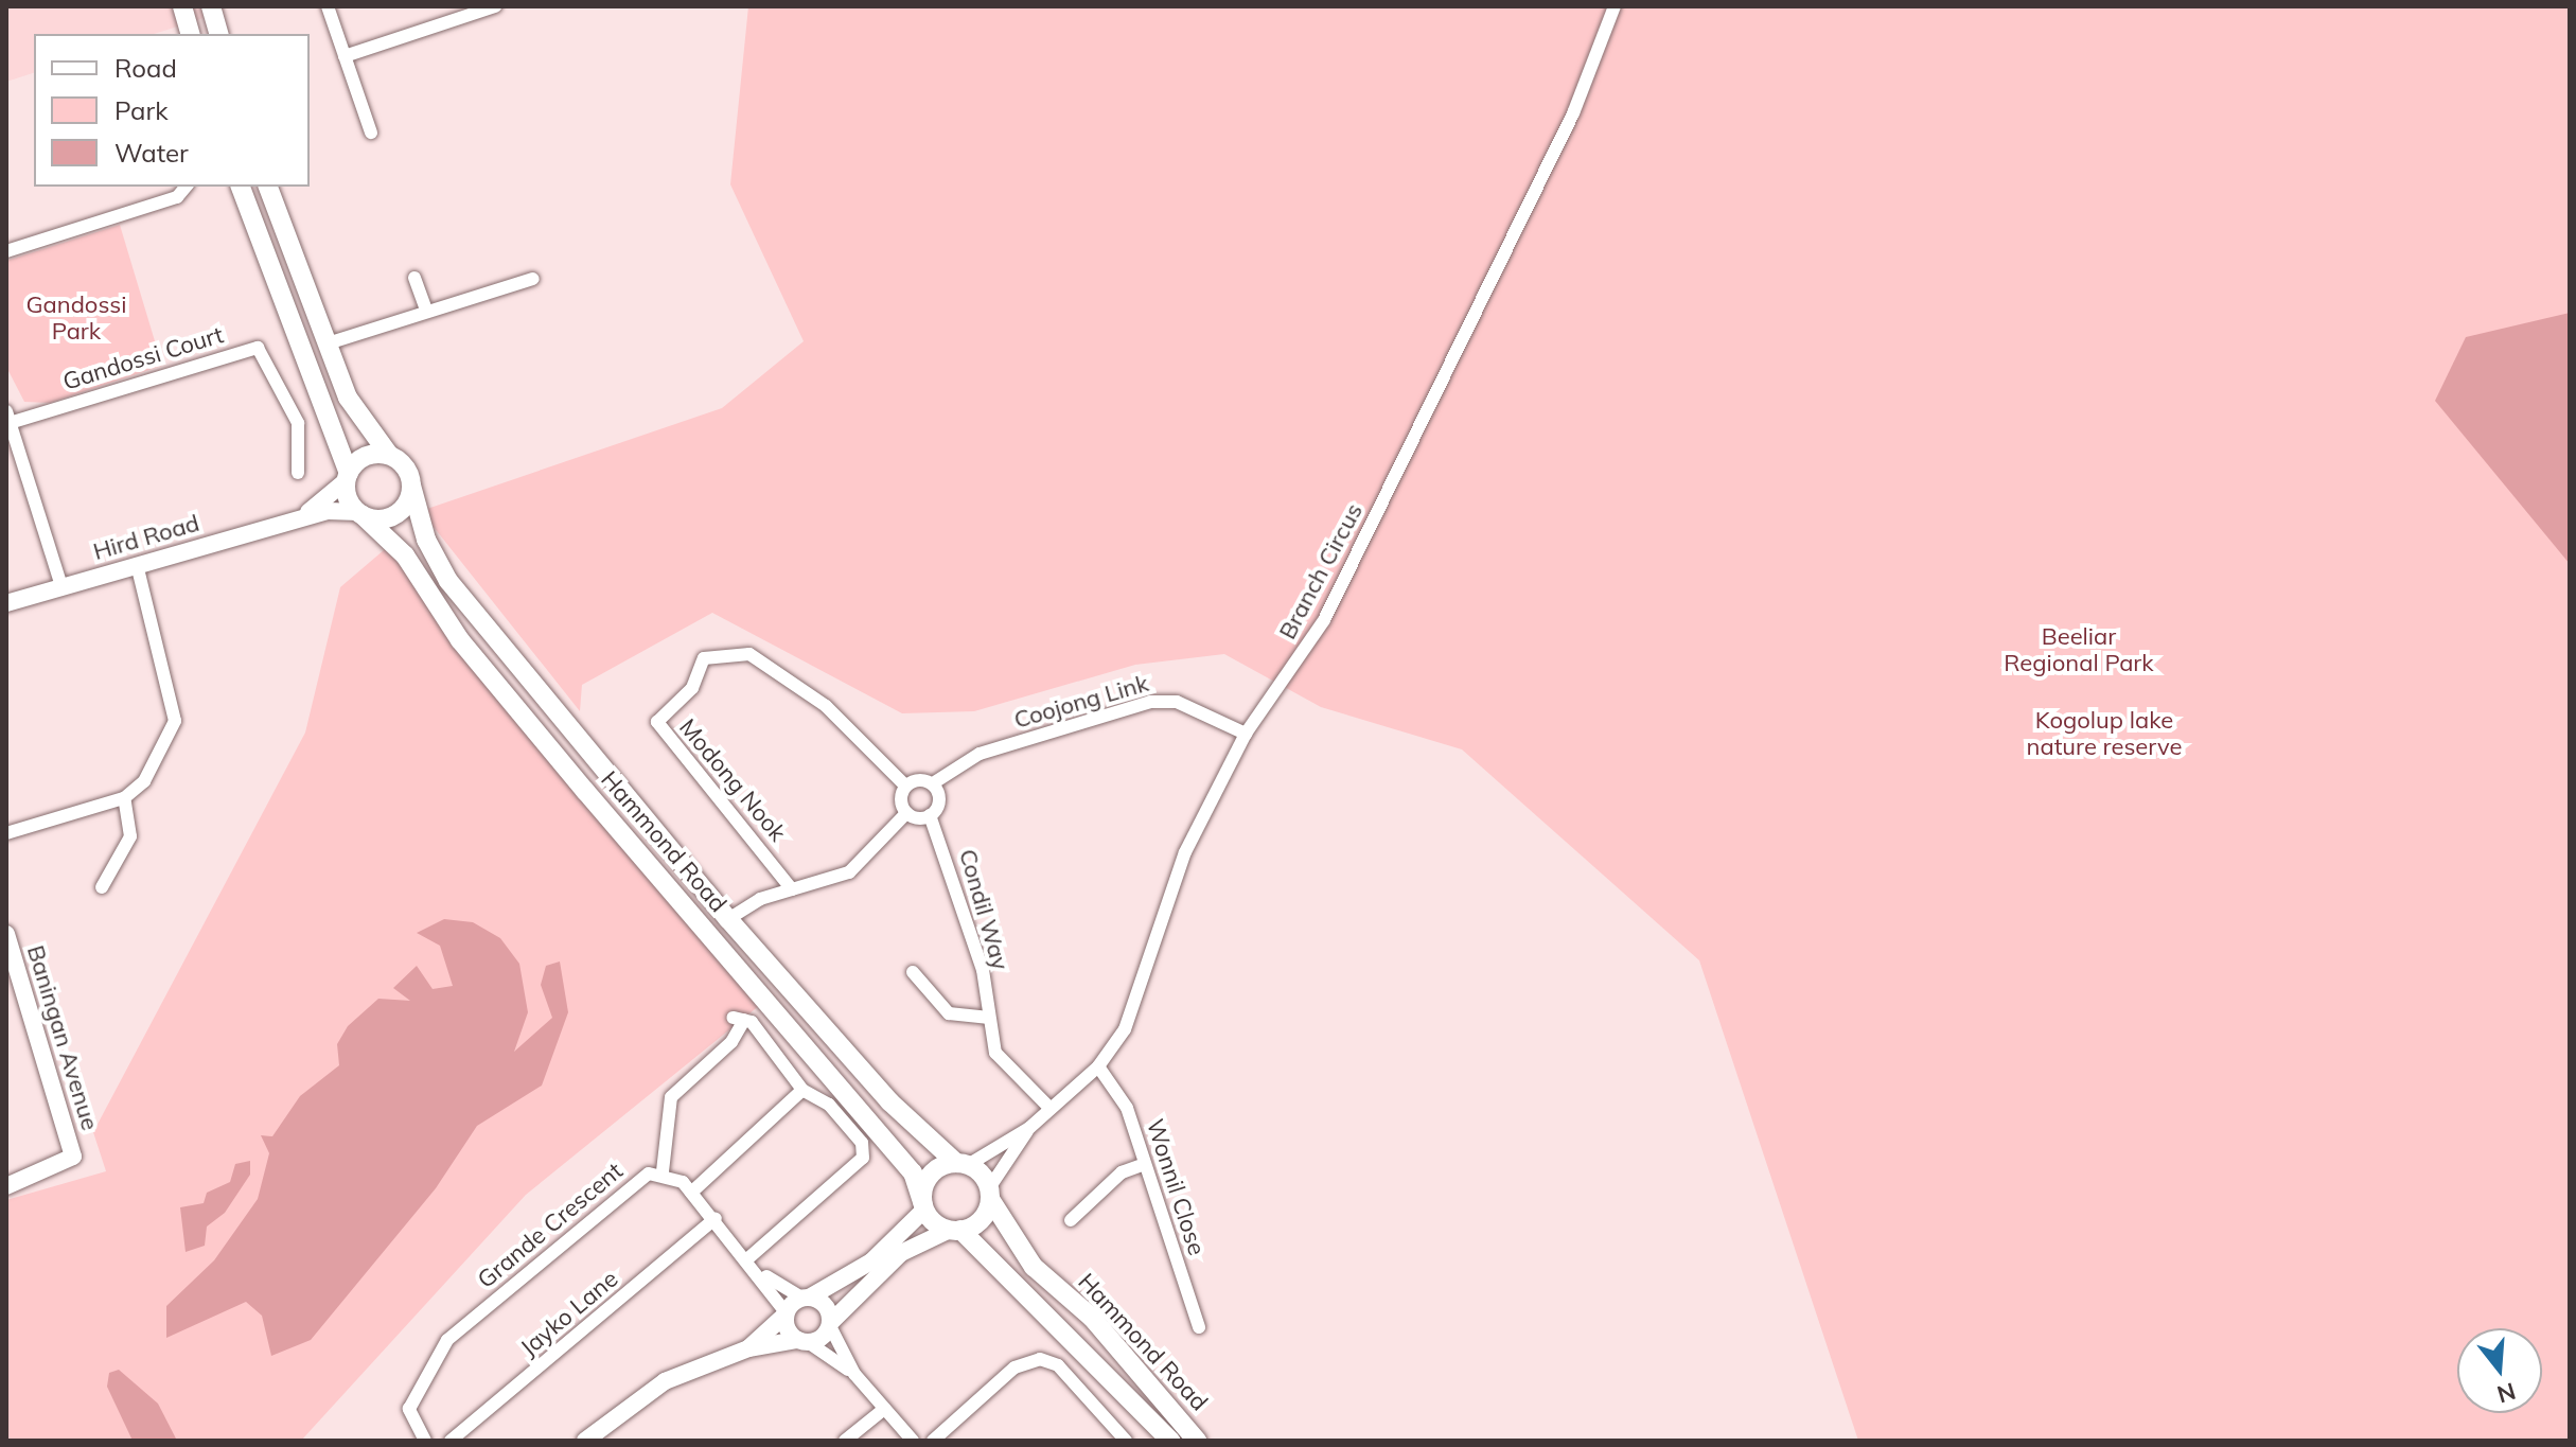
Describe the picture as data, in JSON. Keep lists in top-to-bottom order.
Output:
{
  "streets": {
    "main road": ["Hammond Road"],
    "street": [
      "Gandossi Court",
      "Hird Road",
      "Branch Circus",
      "Coojong Link",
      "Modong Nook",
      "Condil Way",
      "Baningan Avenue",
      "Wonnil Close",
      "Grande Crescent",
      "Jayko Lane"
    ]
  },
  "crossings": [
    ["Hird Road", "Hammond Road"],
    ["Branch Circus", "Coojong Link"],
    ["Branch Circus", "Hammond Road"],
    ["Branch Circus", "Condil Way"],
    ["Branch Circus", "Wonnil Close"]
  ],
  "parks": ["Gandossi Park", "Beeliar Regional Park", "Kogolup lake nature reserve"],
  "legend": ["Road", "Park", "Water"],
  "north": "bottom"
}
